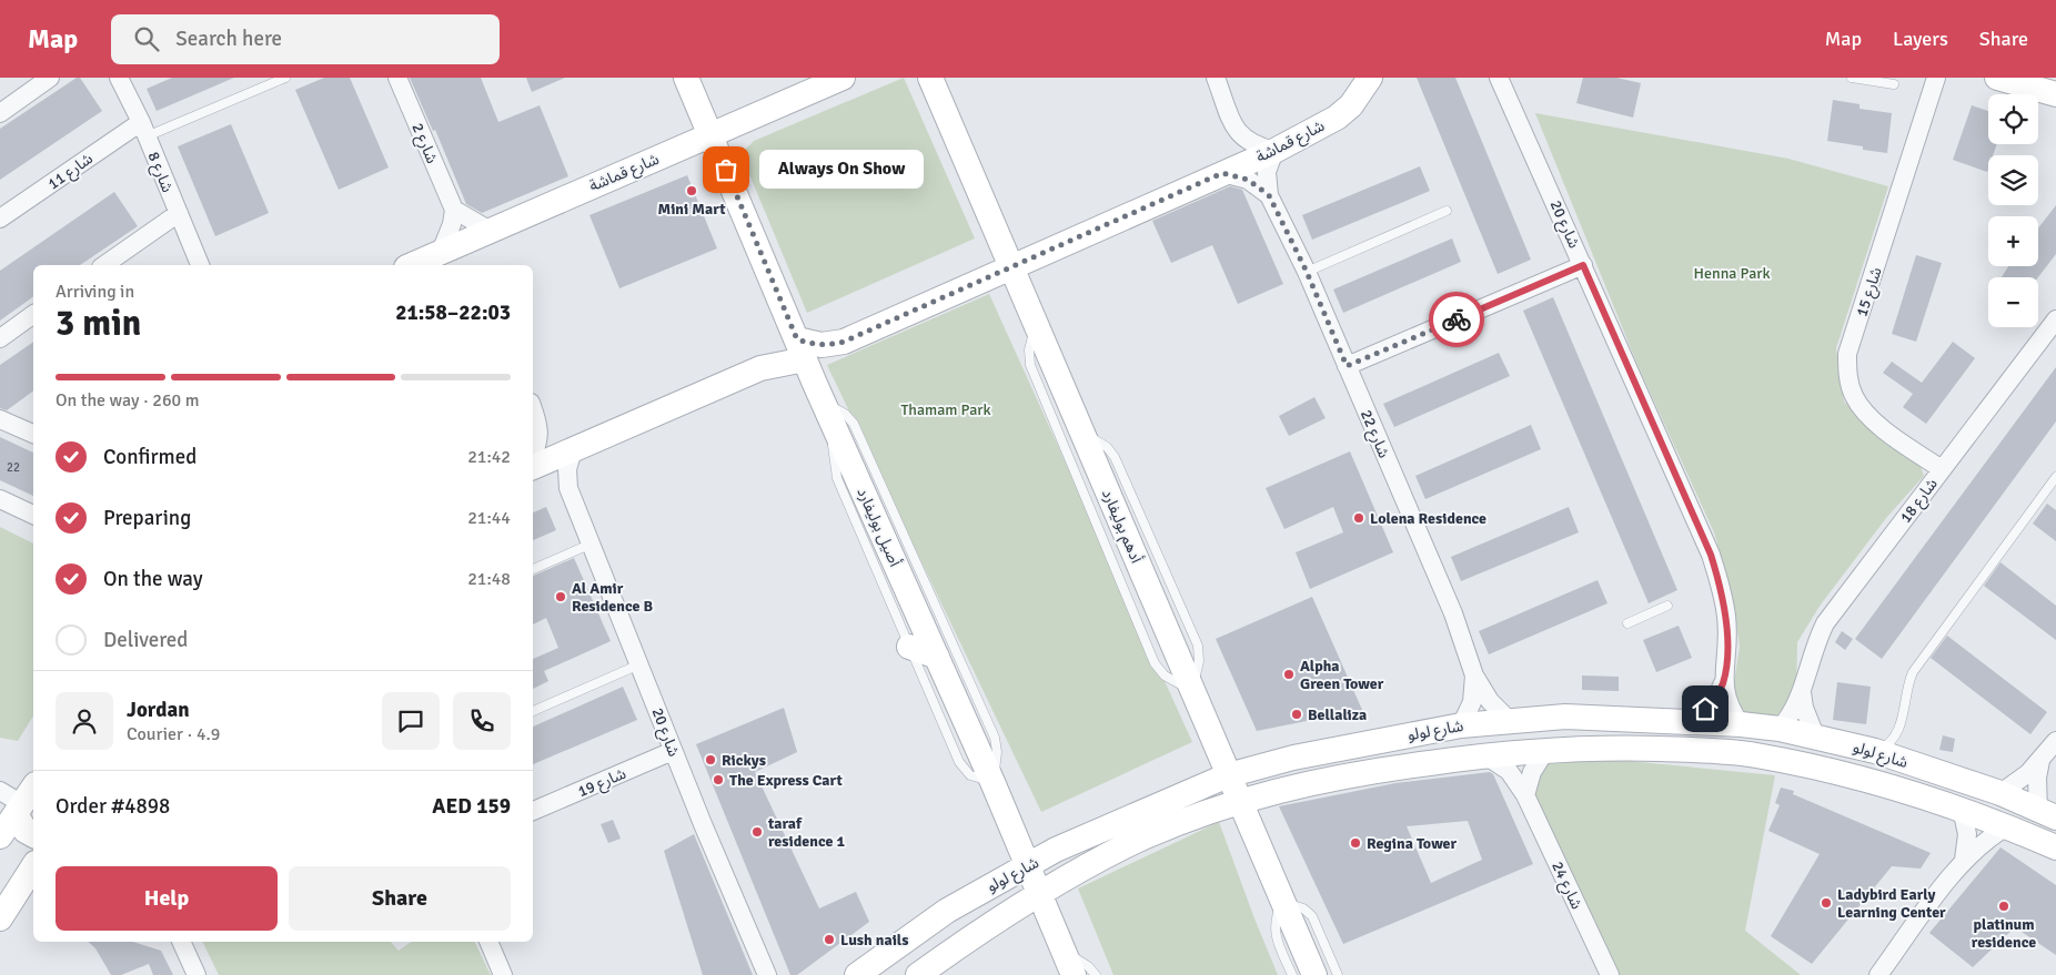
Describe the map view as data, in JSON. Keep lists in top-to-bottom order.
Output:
{
  "streets": {
    "street": [
      "شارع قماشة",
      "شارع 2",
      "شارع 11",
      "شارع 8",
      "شارع 20",
      "شارع 15",
      "شارع 22",
      "شارع 18",
      "أدهم بوليفارد",
      "أصيل بوليفارد",
      "شارع لولو",
      "شارع 19",
      "شارع 24"
    ]
  },
  "crossings": [
    ["شارع قماشة", "شارع 20"],
    ["شارع قماشة", "شارع 22"],
    ["شارع قماشة", "أدهم بوليفارد"],
    ["شارع قماشة", "أصيل بوليفارد"],
    ["شارع 11", "شارع 8"],
    ["شارع 20", "شارع لولو"],
    ["شارع 20", "شارع 19"],
    ["شارع 15", "شارع 18"],
    ["شارع 22", "شارع لولو"],
    ["شارع 18", "شارع لولو"],
    ["أدهم بوليفارد", "شارع لولو"],
    ["أصيل بوليفارد", "شارع لولو"],
    ["شارع لولو", "شارع 24"]
  ],
  "parks": ["Henna Park", "Thamam Park"],
  "places": [
    "Always On Show",
    "Mini Mart",
    "Lolena Residence",
    "Al Amir Residence B",
    "Alpha Green Tower",
    "Bellaliza",
    "Rickys",
    "The Express Cart",
    "taraf residence 1",
    "Regina Tower",
    "Ladybird Early Learning Center",
    "platinum residence",
    "Lush nails"
  ],
  "house_numbers": ["22"],
  "page": {
    "header": "Map",
    "search": "Search here",
    "nav": ["Map", "Layers", "Share"],
    "map_buttons": ["+", "−"],
    "bubble": "Always On Show",
    "heading": ["3 min", "Arriving in", "21:58–22:03"],
    "panel": [
      "Jordan",
      "Courier · 4.9",
      "Order #4898",
      "AED 159"
    ],
    "bar": "On the way · 260 m",
    "list": [
      ["Confirmed", "21:42"],
      ["Preparing", "21:44"],
      ["On the way", "21:48"],
      "Delivered"
    ],
    "buttons": ["Help", "Share"]
  }
}
